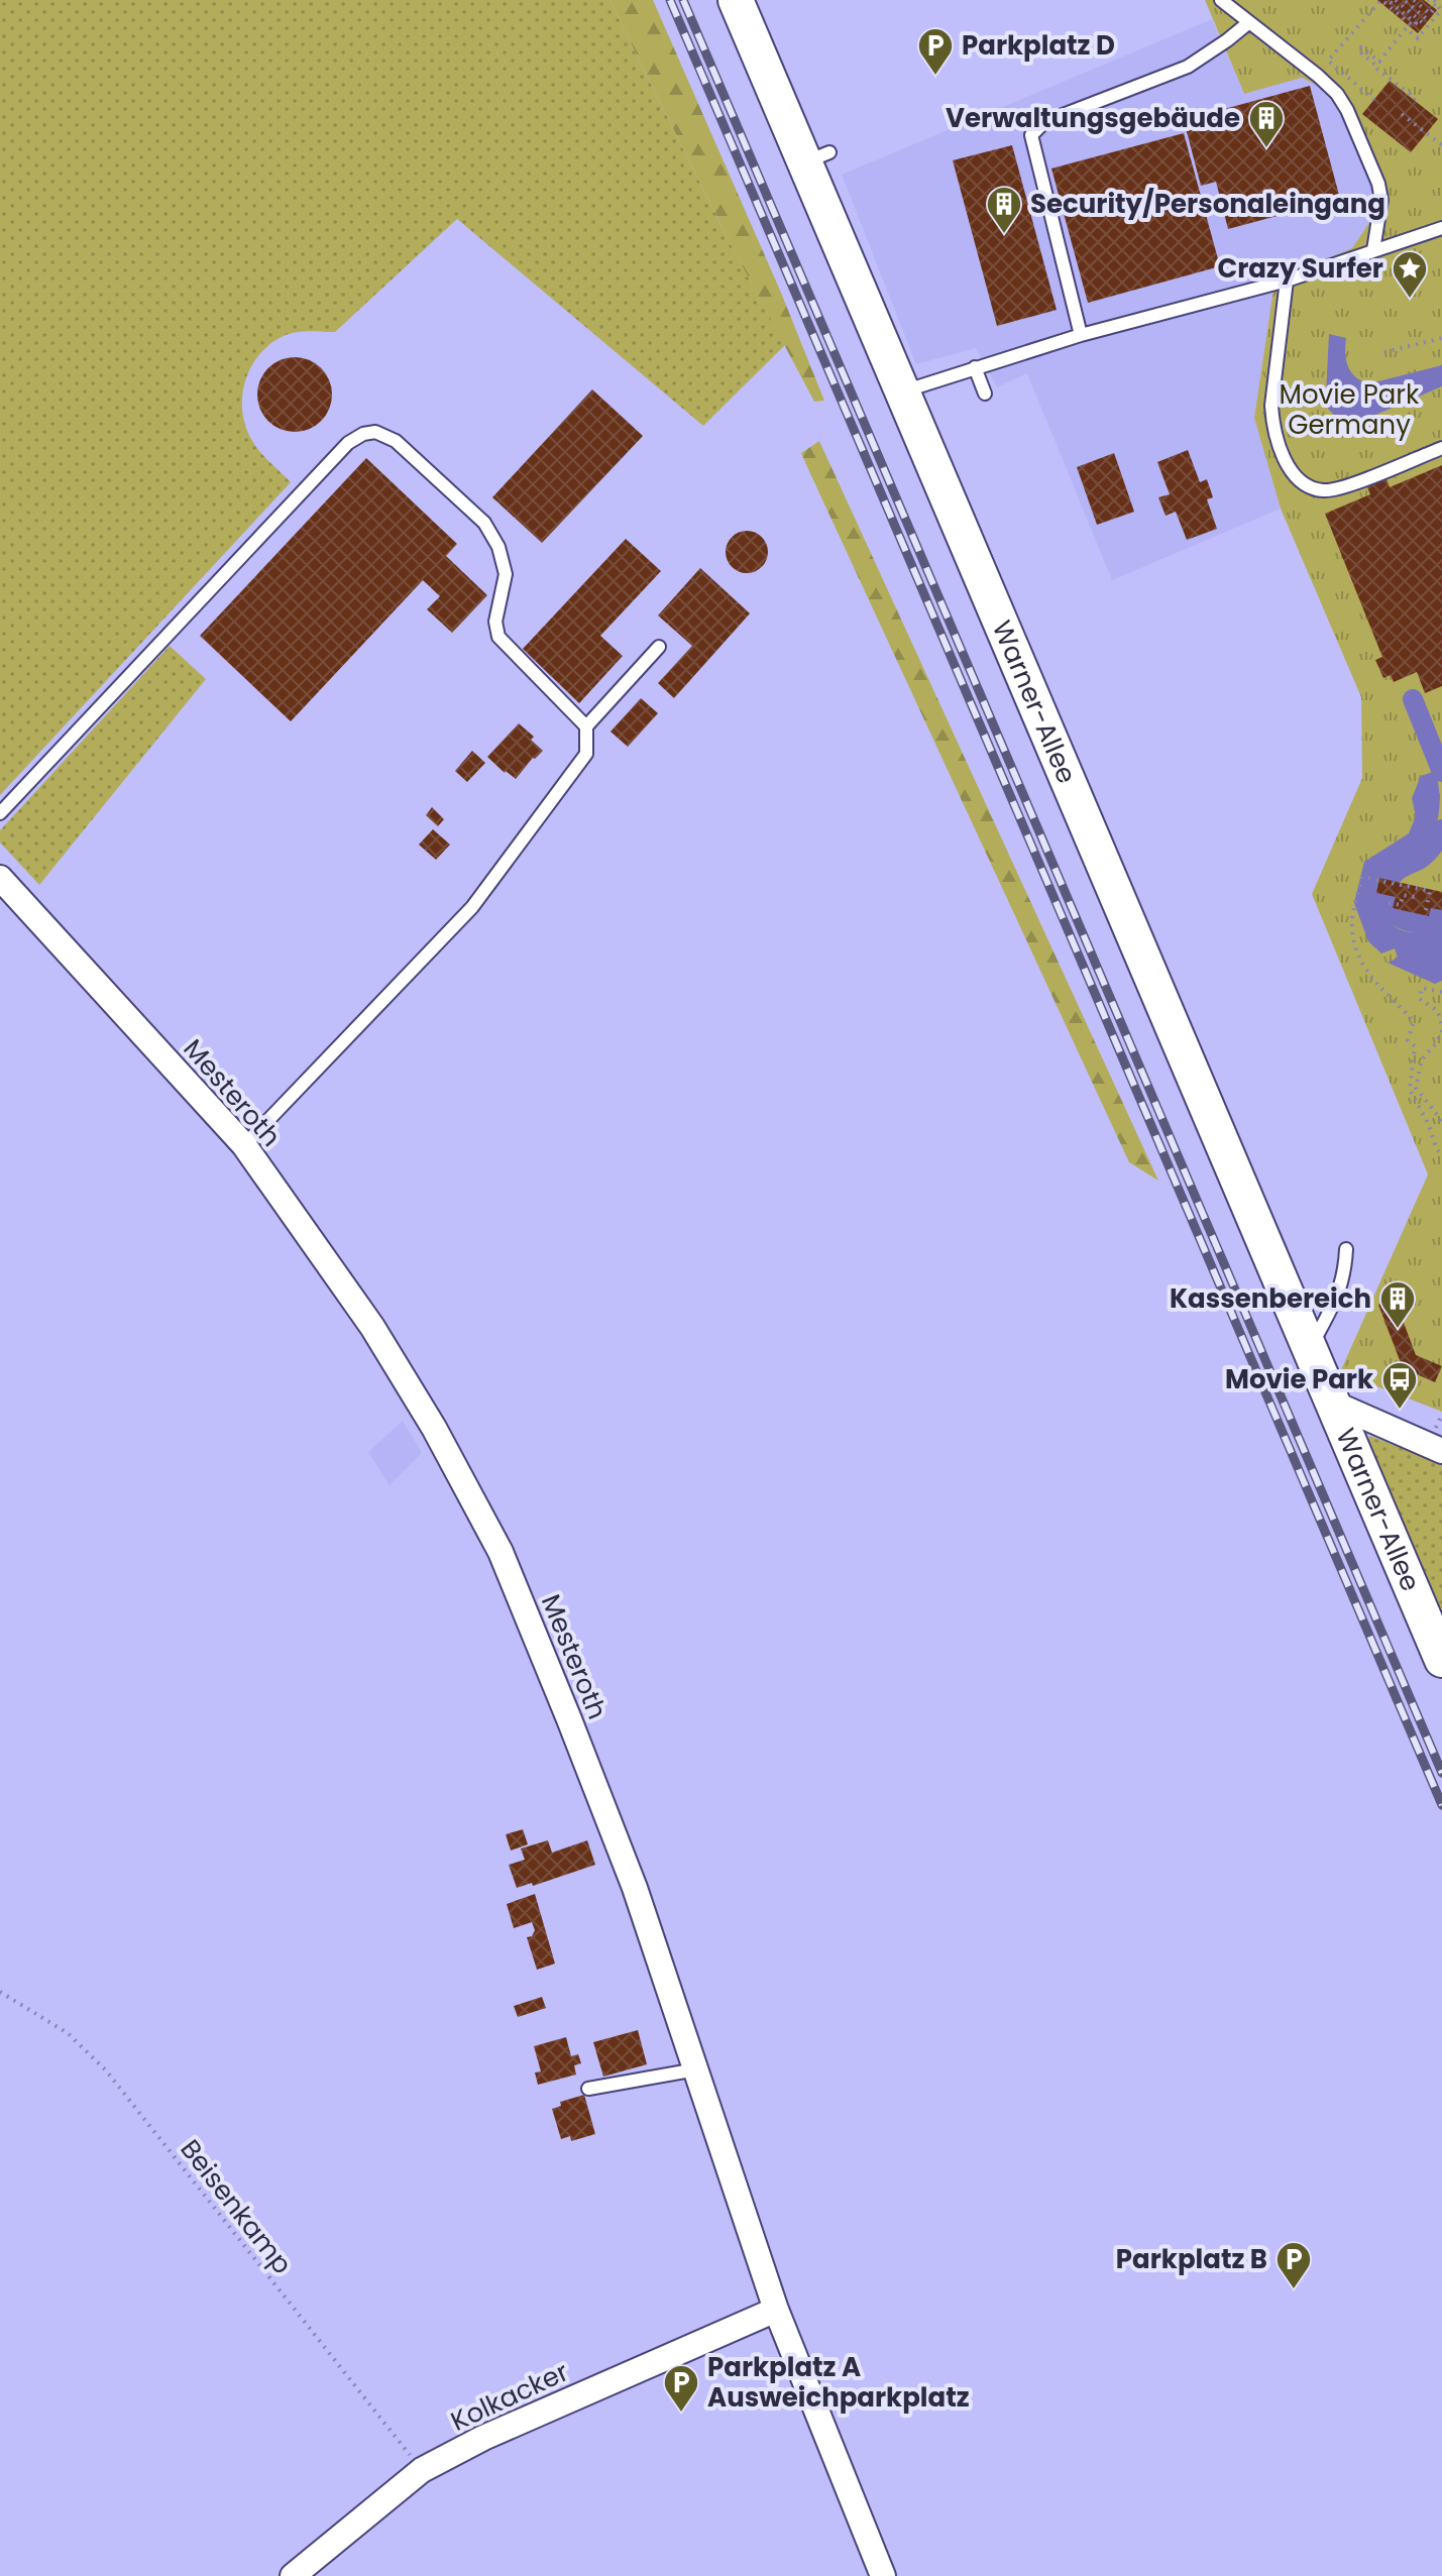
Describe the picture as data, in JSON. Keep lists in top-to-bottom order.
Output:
{
  "streets": {
    "street": ["Warner-Allee", "Mesteroth", "Kolkacker"],
    "path": ["Beisenkamp"]
  },
  "crossings": [
    ["Mesteroth", "Kolkacker"],
    ["Beisenkamp", "Kolkacker"]
  ],
  "parks": ["Movie Park Germany"],
  "places": {
    "parking": ["Parkplatz D", "Parkplatz B", "Parkplatz A Ausweichparkplatz"],
    "building": ["Verwaltungsgebäude", "Security/Personaleingang", "Kassenbereich"],
    "place": ["Crazy Surfer"],
    "bus stop": ["Movie Park"]
  }
}
